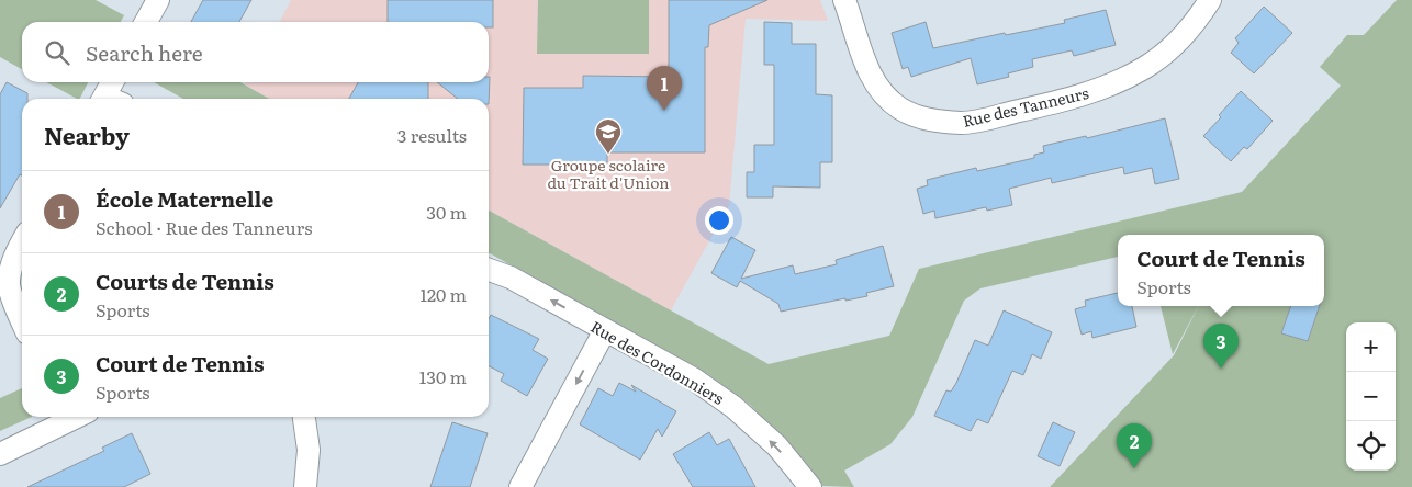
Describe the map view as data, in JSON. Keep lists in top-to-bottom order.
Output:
{
  "streets": {
    "street": ["Rue des Tanneurs", "Rue des Cordonniers"]
  },
  "one_way": ["Rue des Cordonniers"],
  "places": {
    "school or university": ["Groupe scolaire du Trait d'Union"]
  },
  "page": {
    "search": "Search here",
    "pins": ["1", "3", "2"],
    "heading": ["Nearby", "3 results"],
    "list": [
      {
        "mark": "1",
        "name": "École Maternelle",
        "note": "School · Rue des Tanneurs",
        "value": "30 m"
      },
      {
        "mark": "2",
        "name": "Courts de Tennis",
        "note": "Sports",
        "value": "120 m"
      },
      {
        "mark": "3",
        "name": "Court de Tennis",
        "note": "Sports",
        "value": "130 m"
      }
    ],
    "popup": ["Court de Tennis", "Sports"],
    "map_buttons": ["+", "−"]
  }
}
